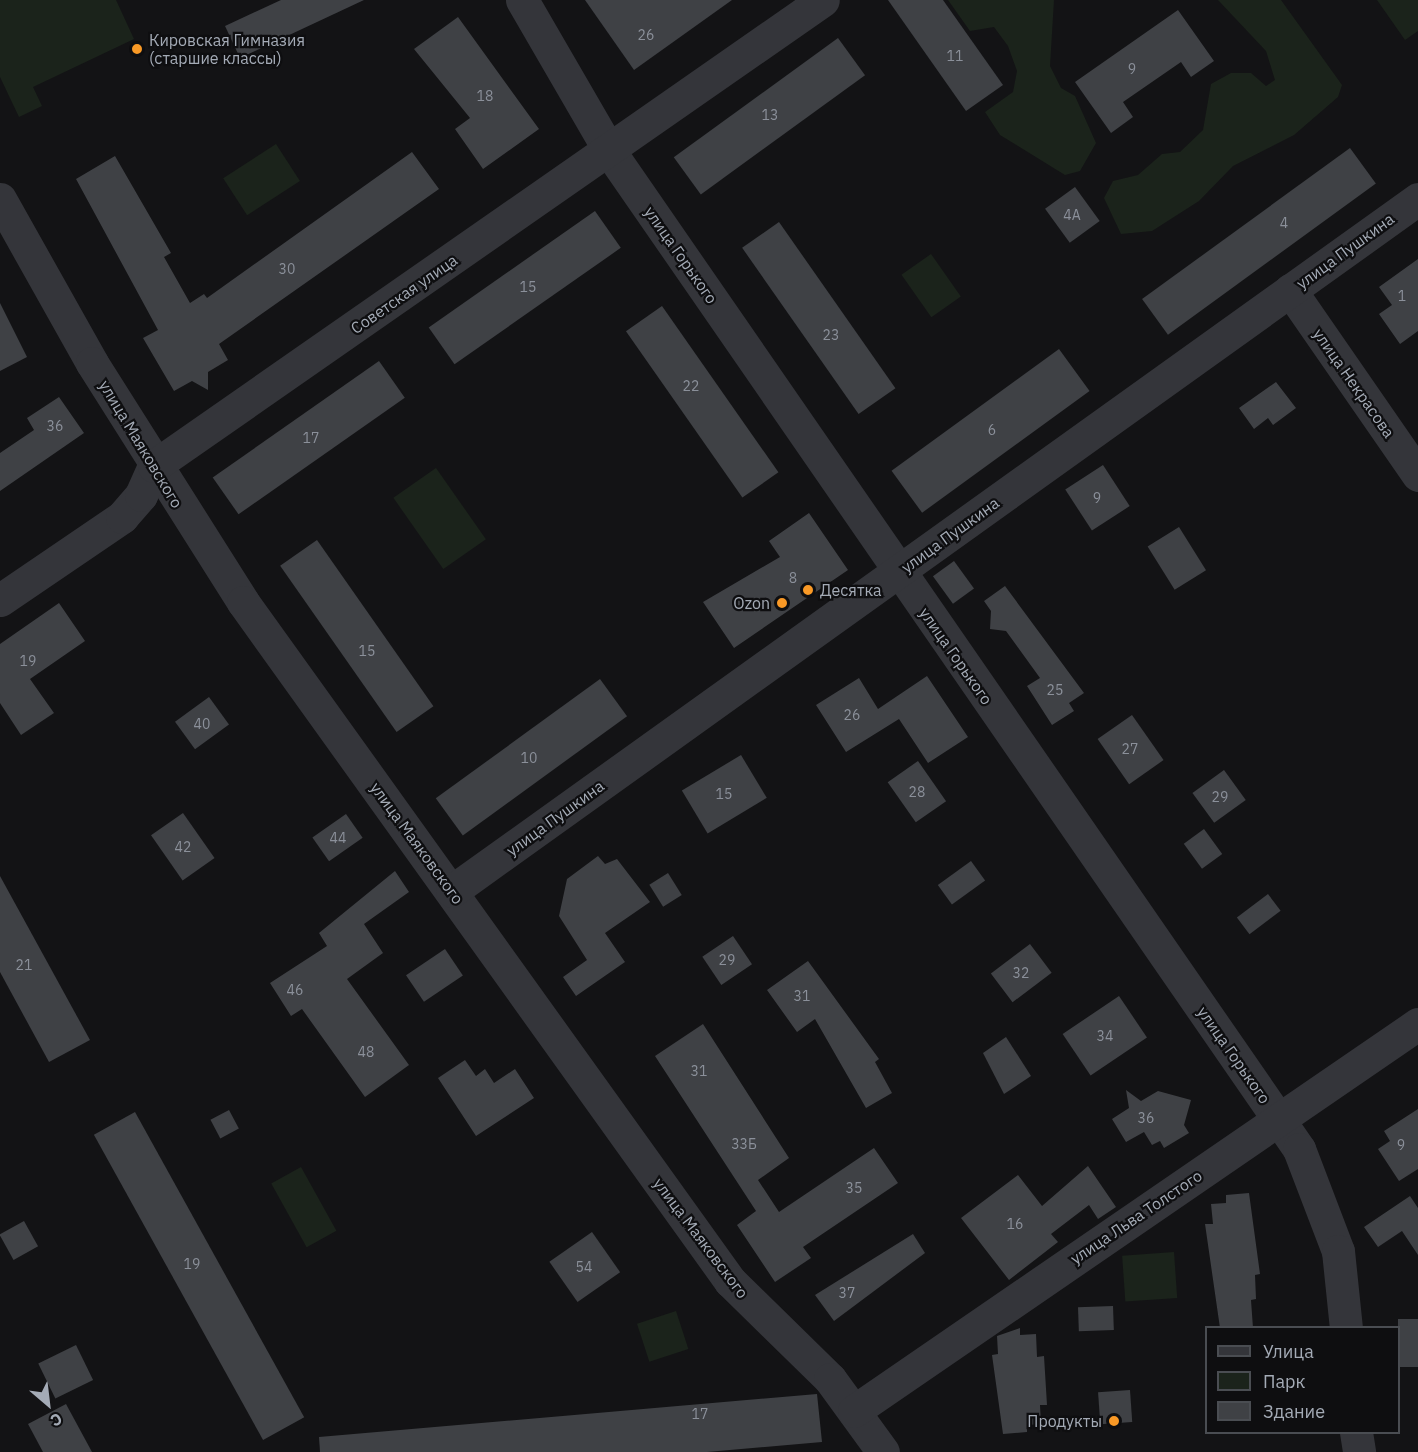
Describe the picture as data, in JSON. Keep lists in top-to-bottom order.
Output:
{
  "streets": {
    "street": [
      "улица Пушкина",
      "улица Горького",
      "Советская улица",
      "улица Некрасова",
      "улица Маяковского",
      "улица Льва Толстого"
    ]
  },
  "crossings": [
    ["улица Пушкина", "улица Горького"],
    ["улица Пушкина", "улица Некрасова"],
    ["улица Пушкина", "улица Маяковского"],
    ["улица Горького", "Советская улица"],
    ["улица Горького", "улица Льва Толстого"],
    ["Советская улица", "улица Маяковского"],
    ["улица Маяковского", "улица Льва Толстого"]
  ],
  "places": [
    "Кировская Гимназия (старшие классы)",
    "Десятка",
    "Ozon",
    "Продукты"
  ],
  "house_numbers": [
    "26",
    "11",
    "9",
    "18",
    "13",
    "4А",
    "4",
    "30",
    "15",
    "1",
    "23",
    "22",
    "36",
    "6",
    "17",
    "9",
    "8",
    "15",
    "19",
    "25",
    "26",
    "40",
    "27",
    "10",
    "28",
    "15",
    "29",
    "44",
    "42",
    "29",
    "21",
    "32",
    "46",
    "31",
    "34",
    "48",
    "31",
    "36",
    "33Б",
    "9",
    "35",
    "16",
    "19",
    "54",
    "37",
    "17"
  ],
  "legend": ["Улица", "Парк", "Здание"],
  "north": "bottom right"
}
